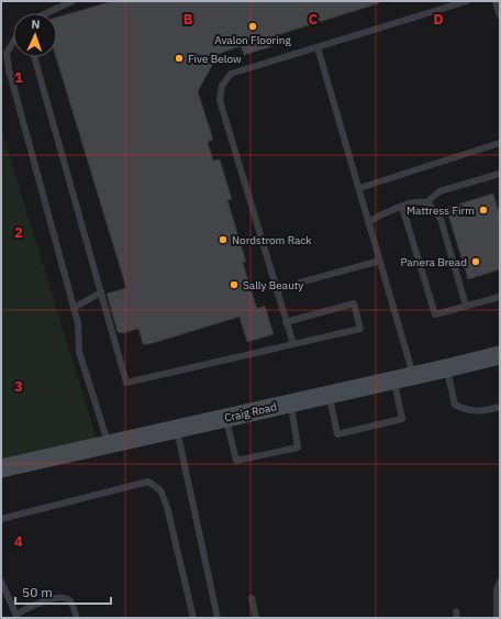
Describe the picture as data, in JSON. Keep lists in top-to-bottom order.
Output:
{
  "streets": {
    "main road": ["Craig Road"]
  },
  "places": [
    "Avalon Flooring",
    "Five Below",
    "Mattress Firm",
    "Nordstrom Rack",
    "Panera Bread",
    "Sally Beauty"
  ],
  "scale_bar": "50 m",
  "north": "top",
  "grid": {
    "columns": ["B", "C", "D"],
    "rows": [
      "1",
      "2",
      "3",
      "4"
    ]
  }
}
